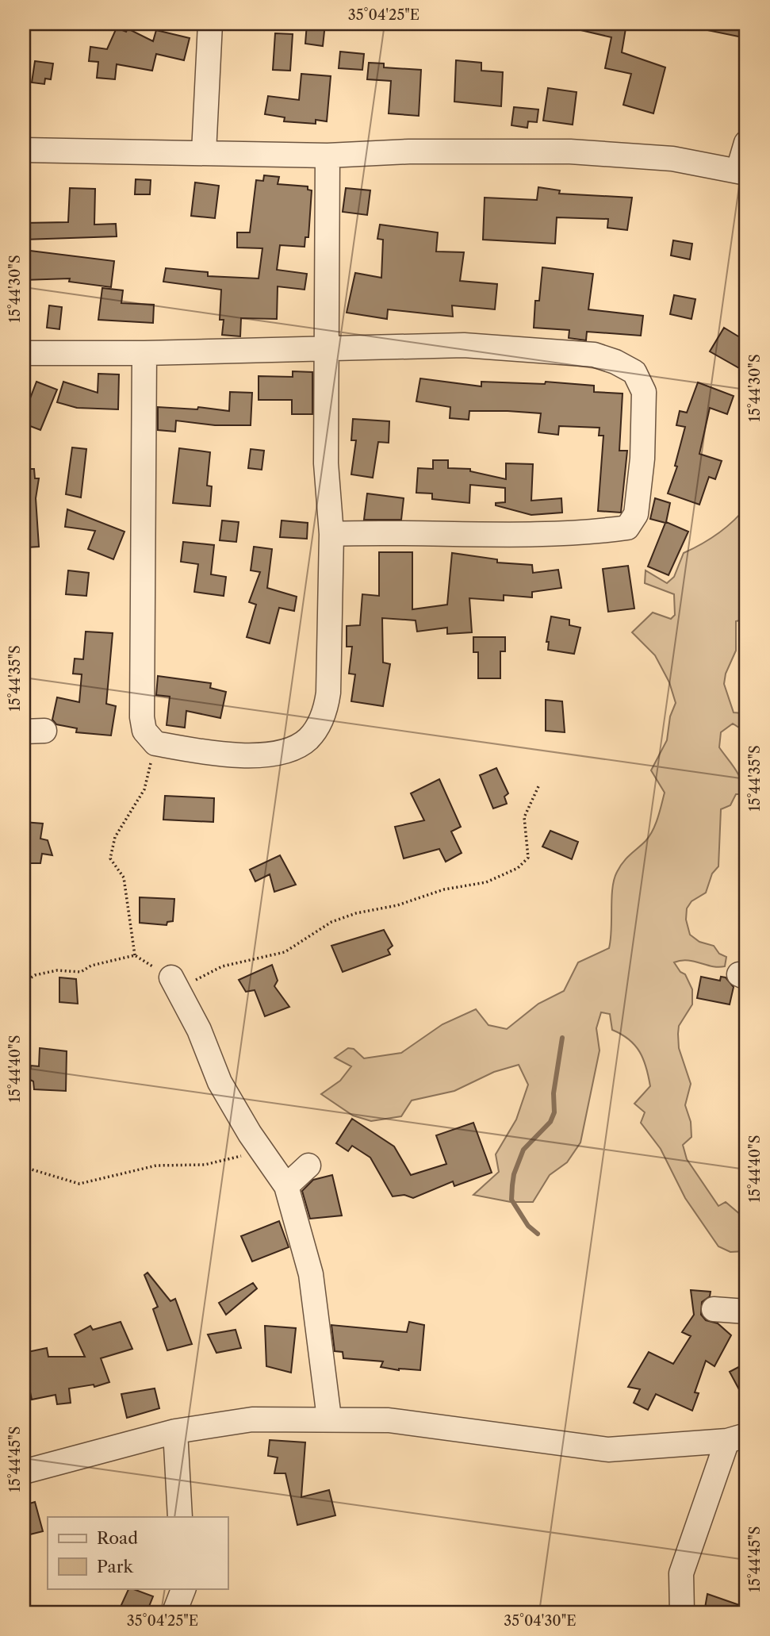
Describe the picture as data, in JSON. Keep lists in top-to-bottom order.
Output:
{
  "legend": ["Road", "Park"],
  "coordinates": [
    "35°04'25\"E",
    "15°44'30\"S",
    "15°44'35\"S",
    "15°44'40\"S",
    "15°44'45\"S",
    "35°04'30\"E"
  ]
}
